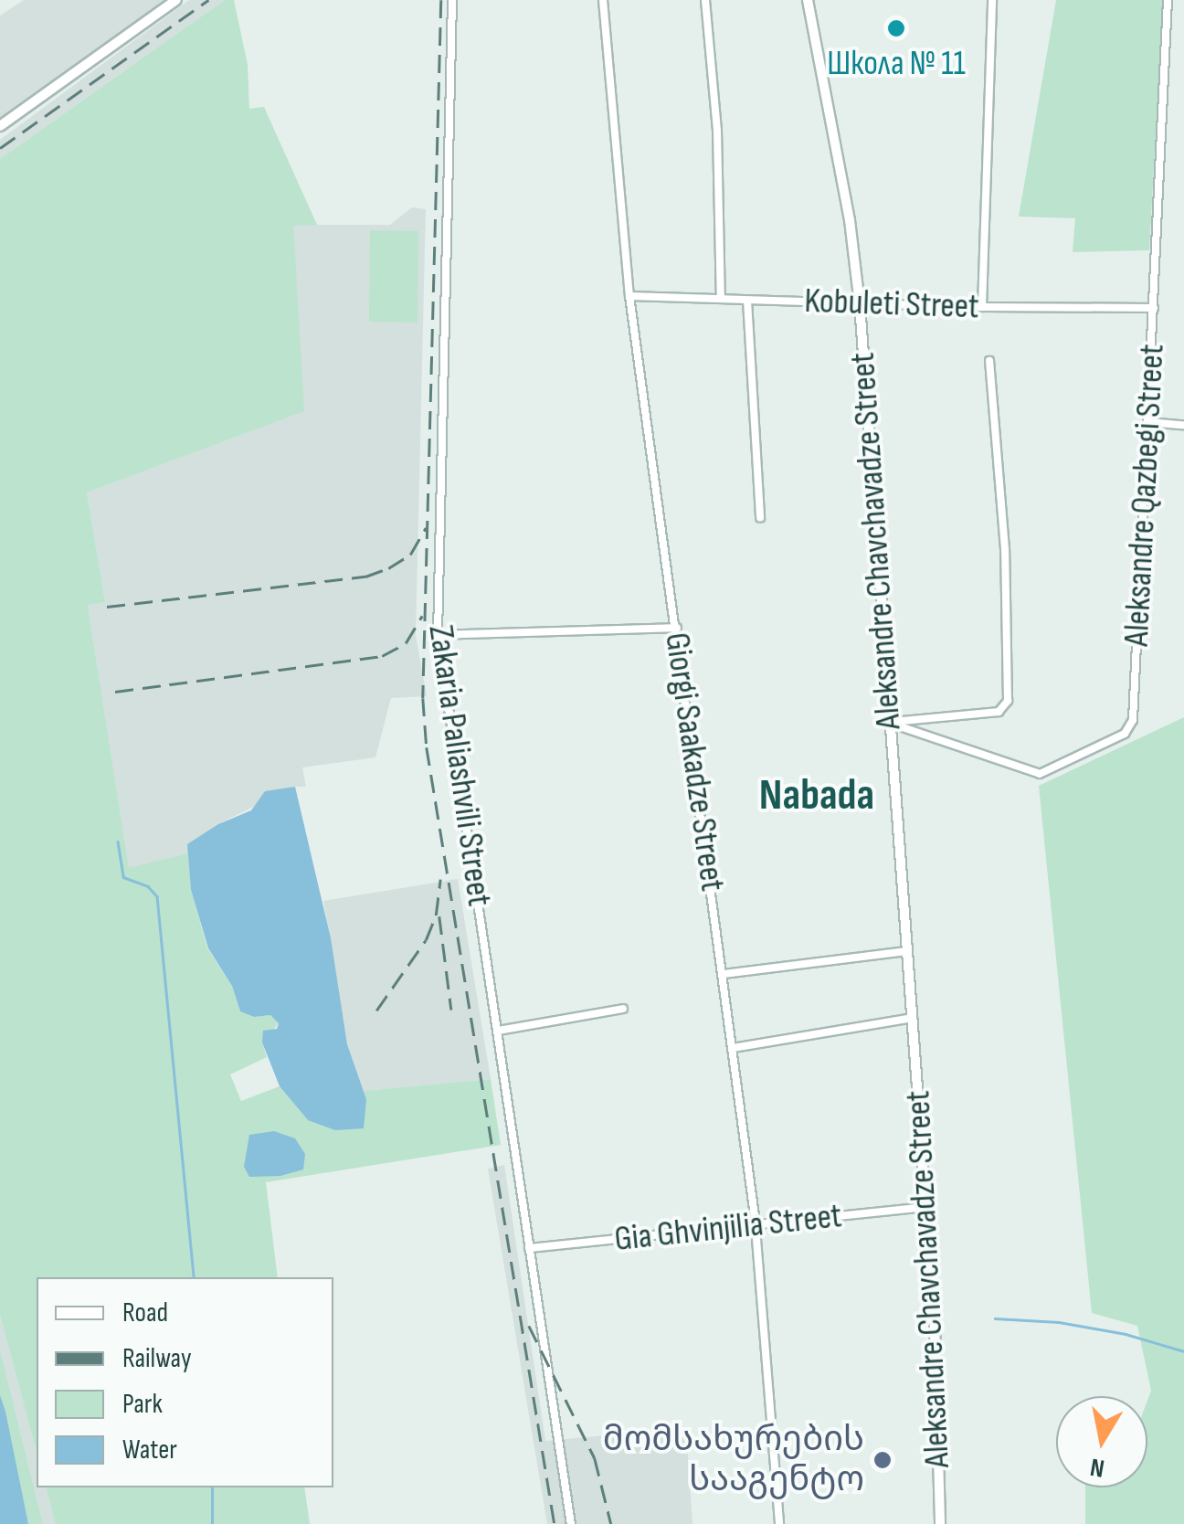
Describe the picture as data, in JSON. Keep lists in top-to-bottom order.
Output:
{
  "streets": {
    "street": [
      "Kobuleti Street",
      "Aleksandre Qazbegi Street",
      "Aleksandre Chavchavadze Street",
      "Giorgi Saakadze Street",
      "Zakaria Paliashvili Street",
      "Gia Ghvinjilia Street"
    ]
  },
  "crossings": [
    ["Kobuleti Street", "Aleksandre Qazbegi Street"],
    ["Kobuleti Street", "Aleksandre Chavchavadze Street"],
    ["Kobuleti Street", "Giorgi Saakadze Street"],
    ["Aleksandre Qazbegi Street", "Aleksandre Chavchavadze Street"],
    ["Aleksandre Chavchavadze Street", "Gia Ghvinjilia Street"],
    ["Giorgi Saakadze Street", "Gia Ghvinjilia Street"],
    ["Zakaria Paliashvili Street", "Gia Ghvinjilia Street"]
  ],
  "districts": ["Nabada"],
  "places": ["Школа № 11", "მომსახურების სააგენტო"],
  "legend": [
    "Road",
    "Railway",
    "Park",
    "Water"
  ],
  "north": "bottom"
}
